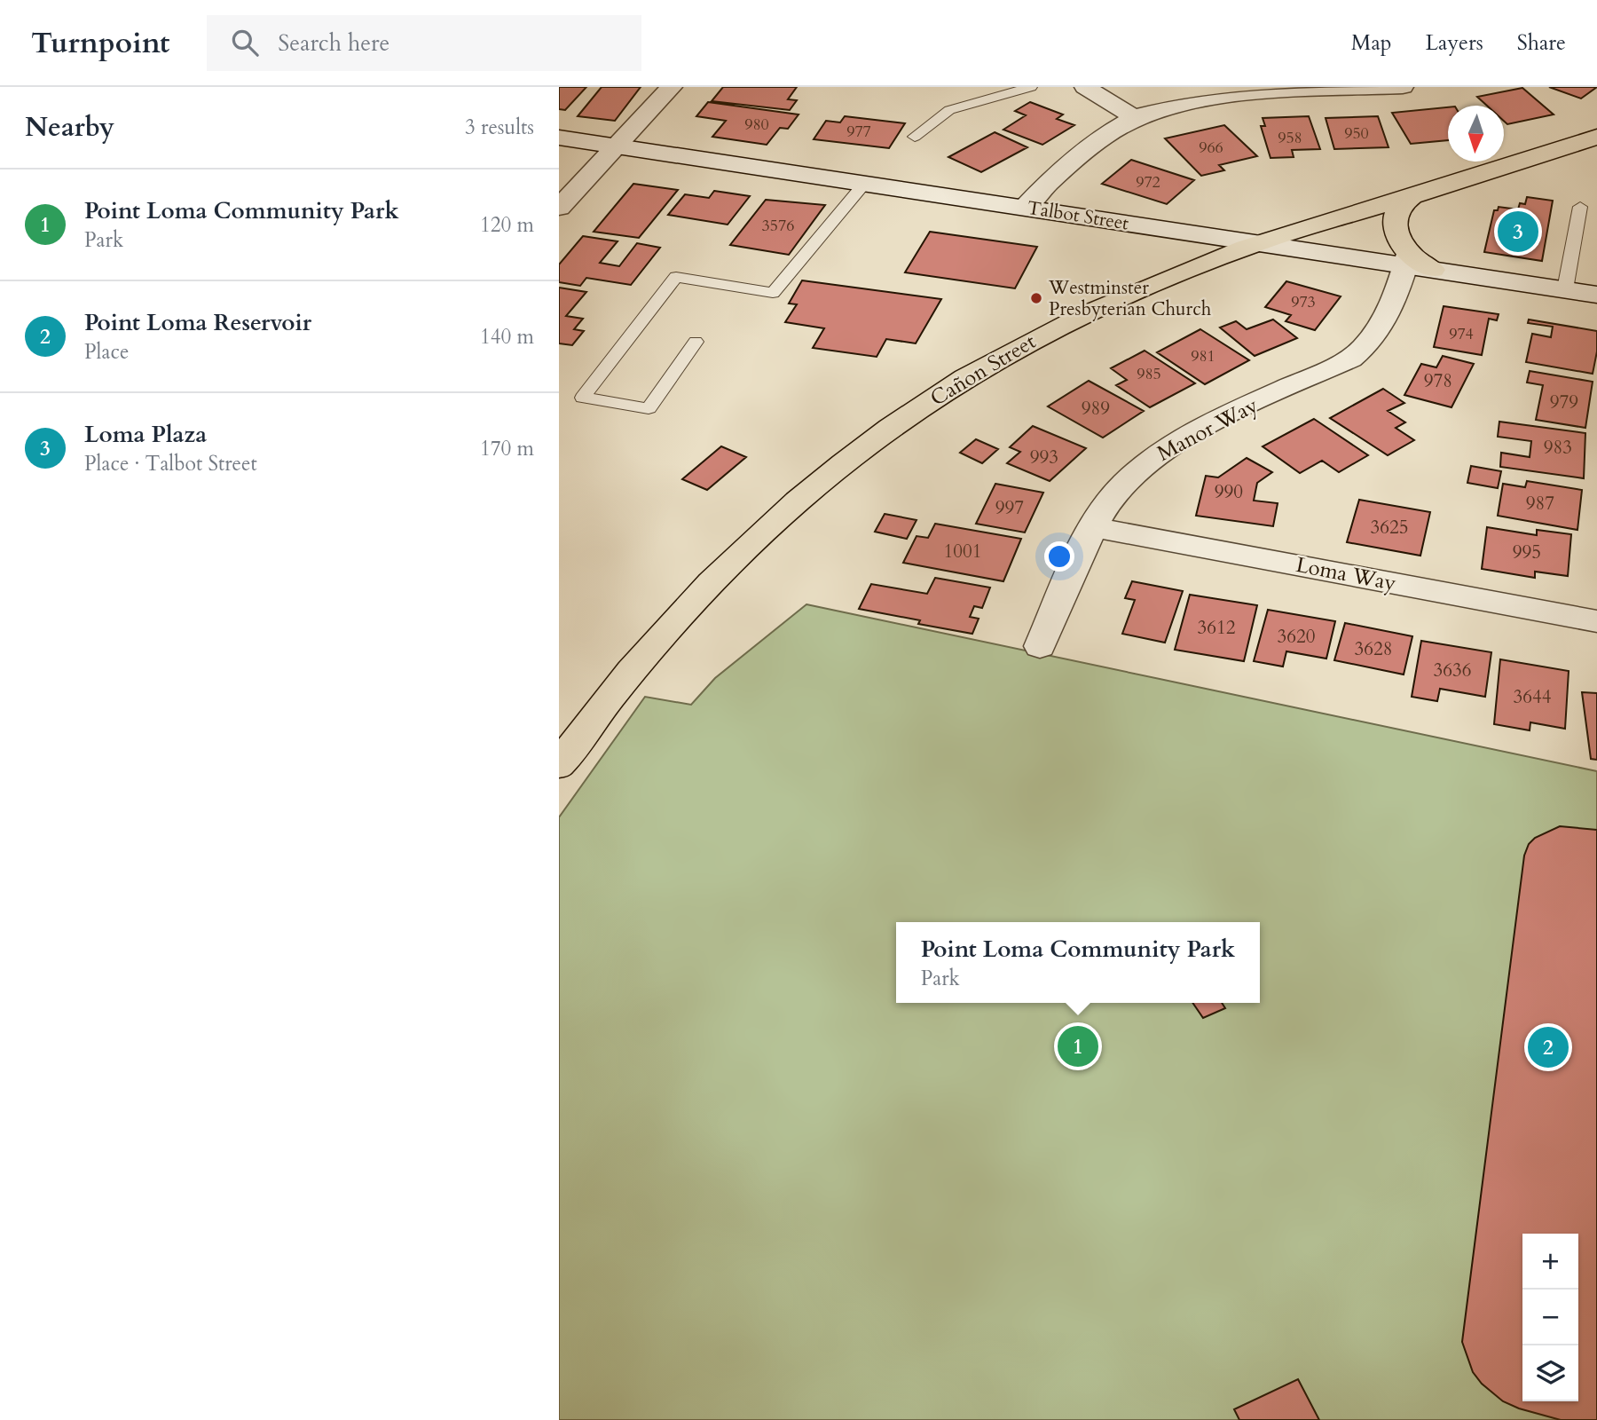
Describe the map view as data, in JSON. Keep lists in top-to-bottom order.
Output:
{
  "streets": {
    "main road": ["Cañon Street"],
    "street": ["Talbot Street", "Manor Way", "Loma Way"]
  },
  "crossings": [
    ["Talbot Street", "Cañon Street"],
    ["Talbot Street", "Manor Way"],
    ["Manor Way", "Loma Way"]
  ],
  "places": ["Westminster Presbyterian Church"],
  "house_numbers": [
    "980",
    "977",
    "950",
    "958",
    "966",
    "972",
    "3576",
    "973",
    "974",
    "981",
    "985",
    "978",
    "979",
    "989",
    "983",
    "993",
    "990",
    "987",
    "997",
    "3625",
    "1001",
    "995",
    "3612",
    "3620",
    "3628",
    "3636",
    "3644"
  ],
  "north": "bottom",
  "page": {
    "header": "Turnpoint",
    "search": "Search here",
    "nav": ["Map", "Layers", "Share"],
    "heading": ["Nearby", "3 results"],
    "list": [
      {
        "mark": "1",
        "name": "Point Loma Community Park",
        "note": "Park",
        "value": "120 m"
      },
      {
        "mark": "2",
        "name": "Point Loma Reservoir",
        "note": "Place",
        "value": "140 m"
      },
      {
        "mark": "3",
        "name": "Loma Plaza",
        "note": "Place · Talbot Street",
        "value": "170 m"
      }
    ],
    "pins": ["3", "1", "2"],
    "popup": ["Point Loma Community Park", "Park"],
    "map_buttons": ["+", "−"]
  }
}
